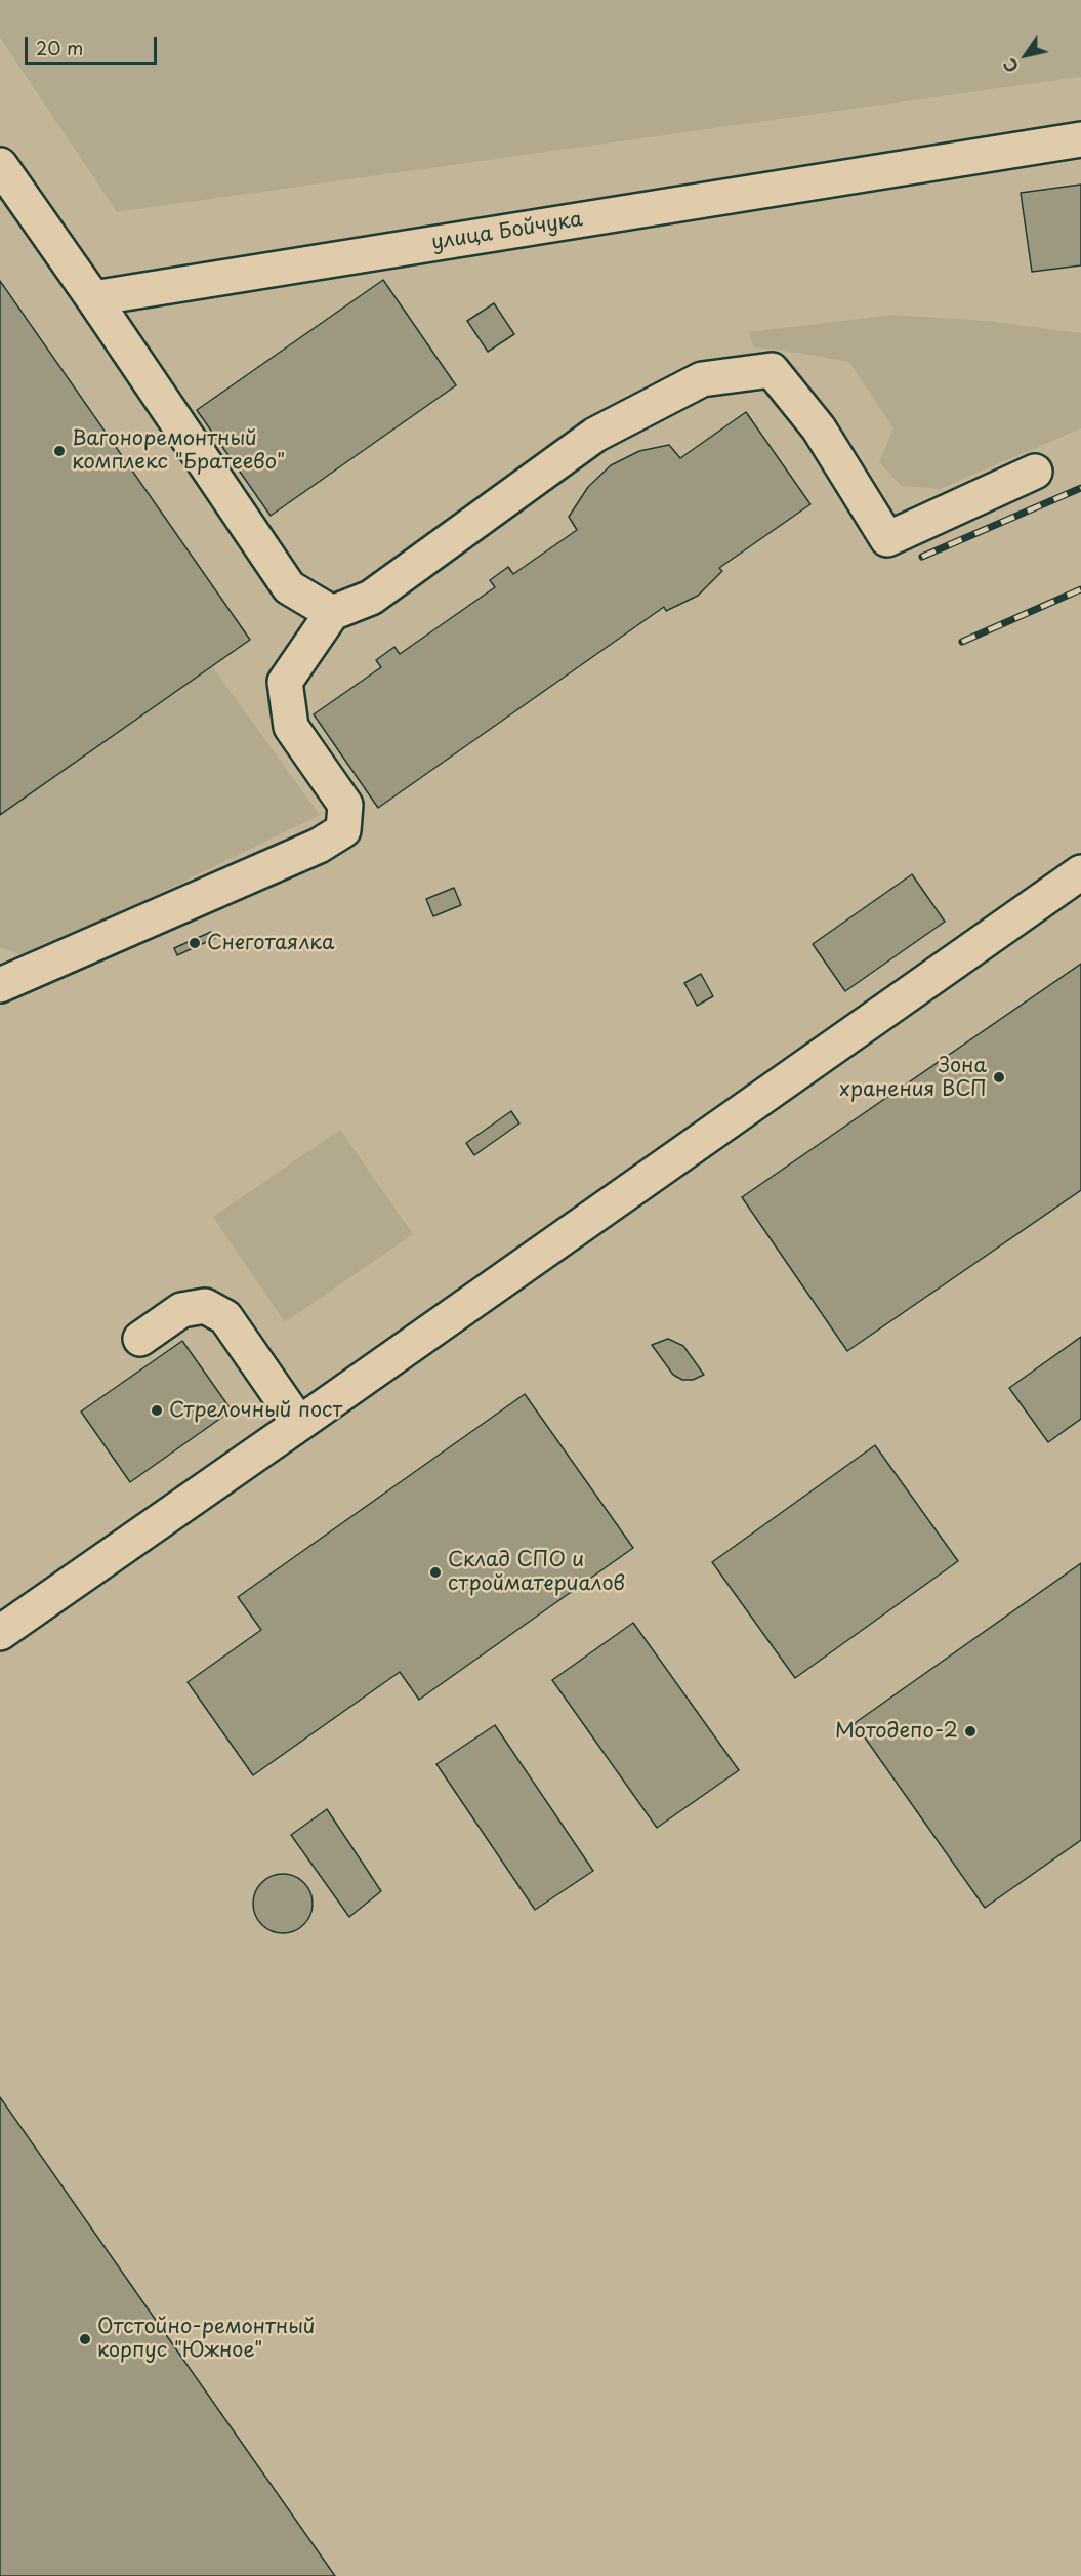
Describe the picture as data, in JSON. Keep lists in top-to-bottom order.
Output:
{
  "streets": {
    "street": ["улица Бойчука"]
  },
  "places": [
    "Вагоноремонтный комплекс \"Братеево\"",
    "Снеготаялка",
    "Зона хранения ВСП",
    "Стрелочный пост",
    "Склад СПО и стройматериалов",
    "Мотодепо-2",
    "Отстойно-ремонтный корпус \"Южное\""
  ],
  "scale_bar": "20 m",
  "north": "bottom left"
}
